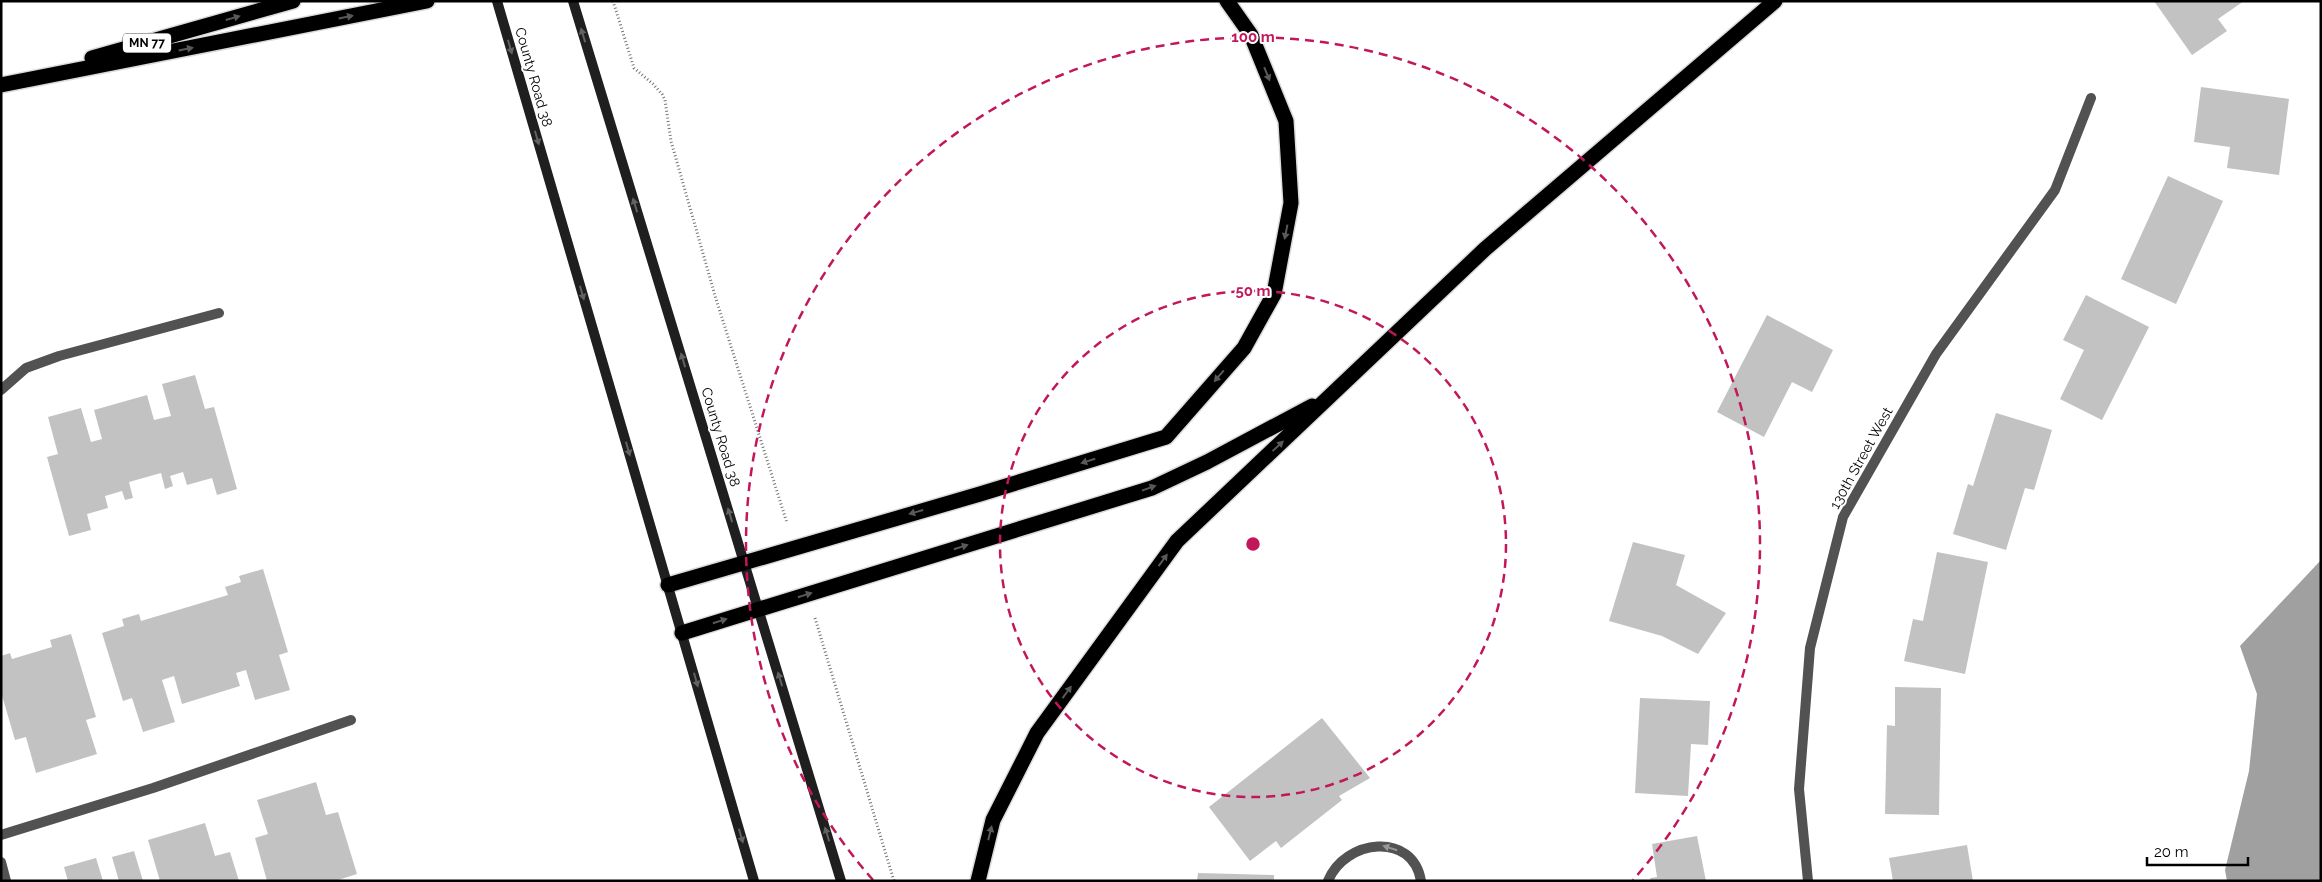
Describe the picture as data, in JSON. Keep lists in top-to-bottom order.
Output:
{
  "streets": {
    "highway": ["MN 77"],
    "main road": ["County Road 38"],
    "street": ["130th Street West"]
  },
  "scale_bar": "20 m",
  "rings": ["100 m", "50 m"]
}
